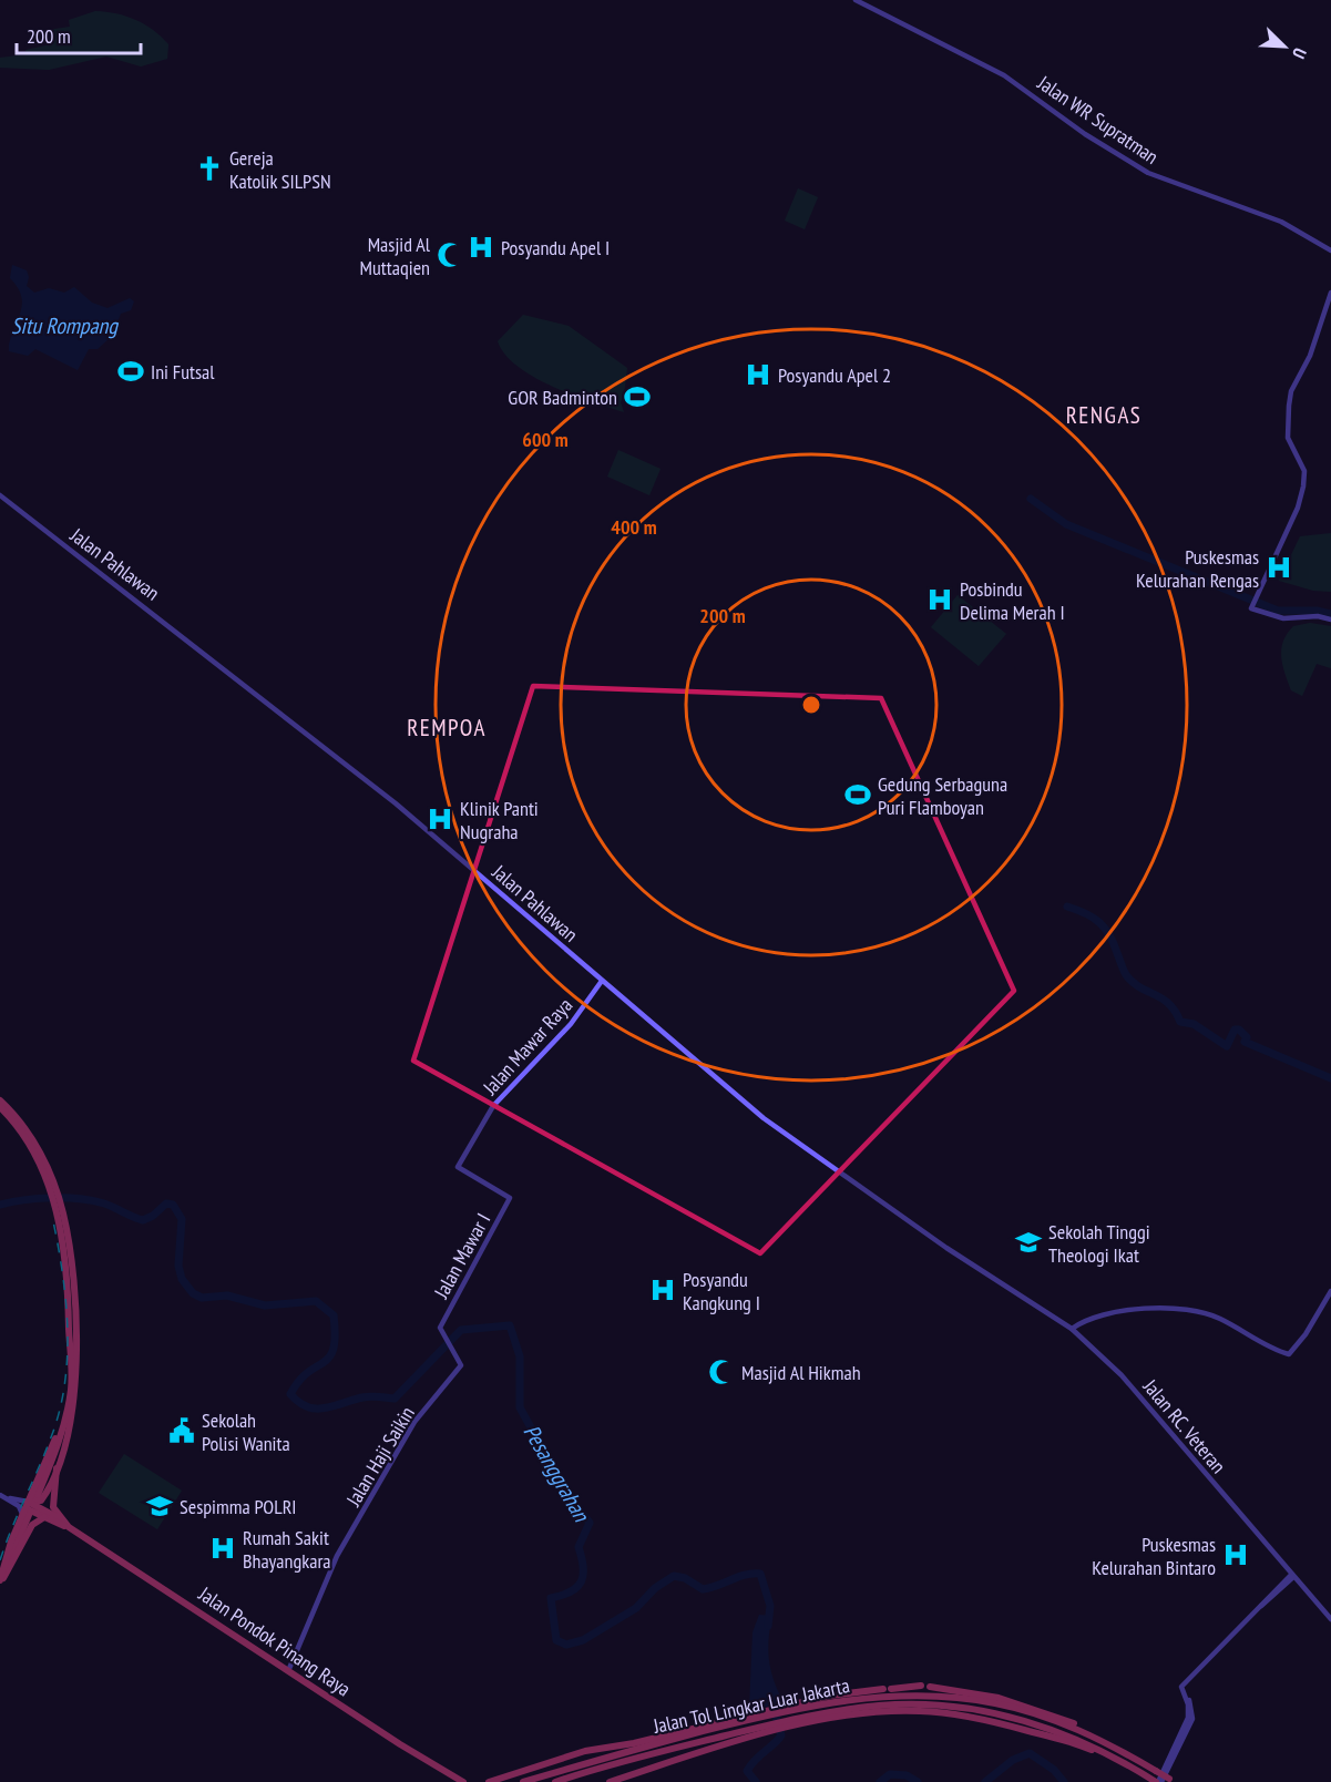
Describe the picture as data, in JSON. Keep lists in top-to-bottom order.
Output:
{
  "streets": {
    "highway": ["Jalan Pondok Pinang Raya", "Jalan Tol Lingkar Luar Jakarta"],
    "street": [
      "Jalan WR Supratman",
      "Jalan Pahlawan",
      "Jalan Mawar Raya",
      "Jalan Mawar I",
      "Jalan RC. Veteran",
      "Jalan Haji Saikin"
    ]
  },
  "crossings": [
    ["Jalan Pahlawan", "Jalan Mawar Raya"],
    ["Jalan Pahlawan", "Jalan RC. Veteran"],
    ["Jalan Mawar Raya", "Jalan Mawar I"],
    ["Jalan Mawar I", "Jalan Haji Saikin"],
    ["Jalan Haji Saikin", "Jalan Pondok Pinang Raya"]
  ],
  "districts": ["RENGAS", "REMPOA"],
  "water": ["Situ Rompang", "Pesanggrahan"],
  "places": {
    "church": ["Gereja Katolik SILPSN"],
    "hospital": [
      "Posyandu Apel I",
      "Posyandu Apel 2",
      "Puskesmas Kelurahan Rengas",
      "Posbindu Delima Merah I",
      "Klinik Panti Nugraha",
      "Posyandu Kangkung I",
      "Rumah Sakit Bhayangkara",
      "Puskesmas Kelurahan Bintaro"
    ],
    "mosque": ["Masjid Al Muttaqien", "Masjid Al Hikmah"],
    "sports": ["Ini Futsal", "GOR Badminton", "Gedung Serbaguna Puri Flamboyan"],
    "school or university": ["Sekolah Tinggi Theologi Ikat", "Sespimma POLRI"],
    "public building": ["Sekolah Polisi Wanita"]
  },
  "scale_bar": "200 m",
  "north": "bottom right",
  "rings": ["600 m", "400 m", "200 m"]
}
